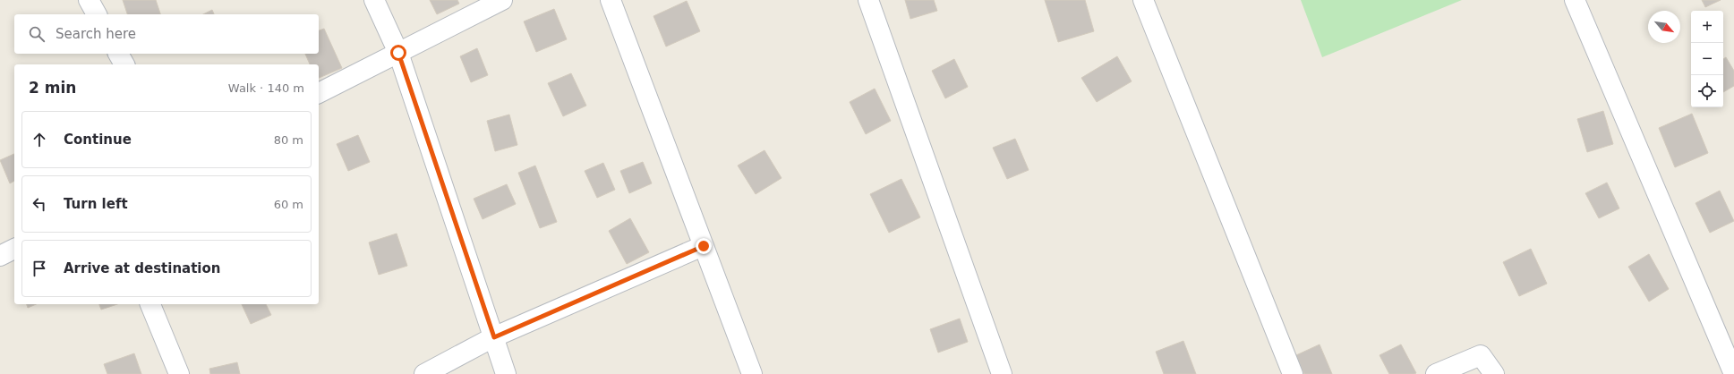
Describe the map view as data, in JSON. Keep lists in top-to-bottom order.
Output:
{
  "north": "bottom right",
  "page": {
    "map_buttons": ["+", "−"],
    "search": "Search here",
    "heading": ["2 min", "Walk · 140 m"],
    "list": [
      ["Continue", "80 m"],
      ["Turn left", "60 m"],
      "Arrive at destination"
    ]
  }
}
